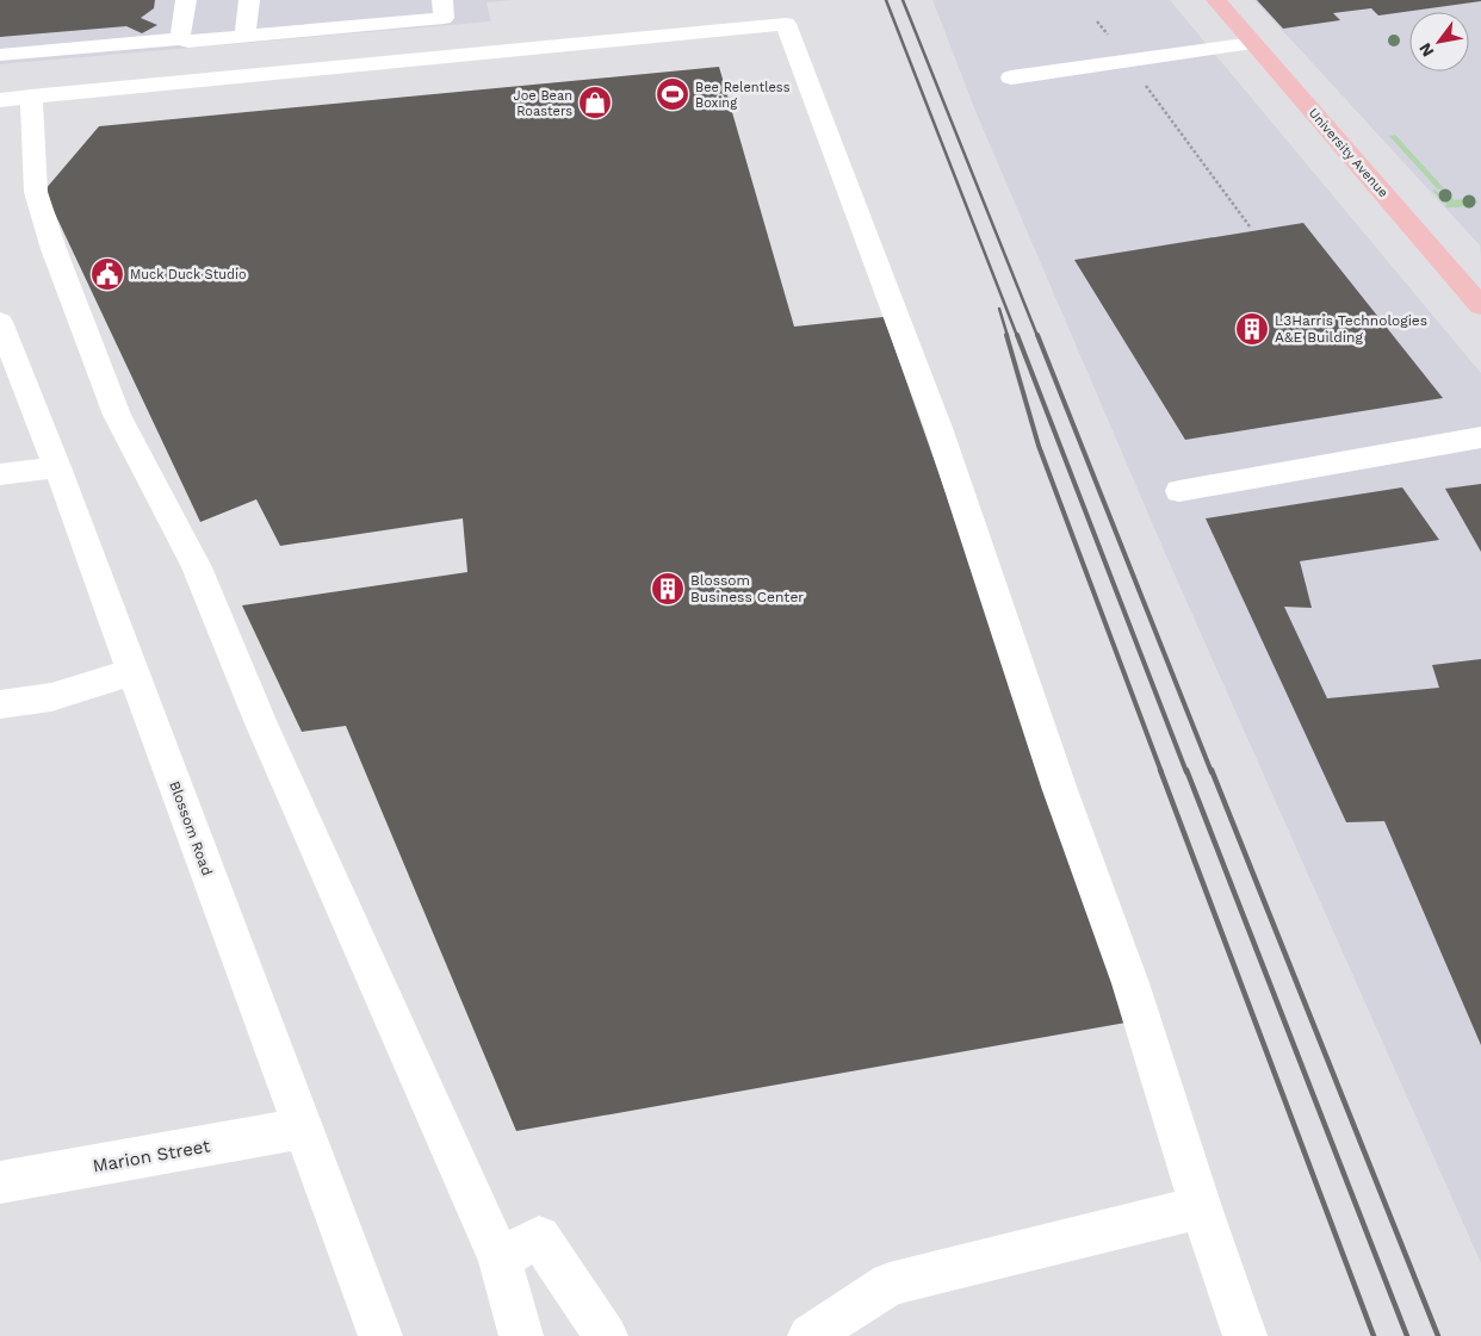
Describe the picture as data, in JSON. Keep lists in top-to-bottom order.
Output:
{
  "streets": {
    "main road": ["University Avenue"],
    "street": ["Blossom Road", "Marion Street"]
  },
  "crossings": [
    ["Blossom Road", "Marion Street"]
  ],
  "places": {
    "sports": ["Bee Relentless Boxing"],
    "shop": ["Joe Bean Roasters"],
    "public building": ["Muck Duck Studio"],
    "building": ["L3Harris Technologies A&E Building", "Blossom Business Center"]
  },
  "north": "bottom left"
}
